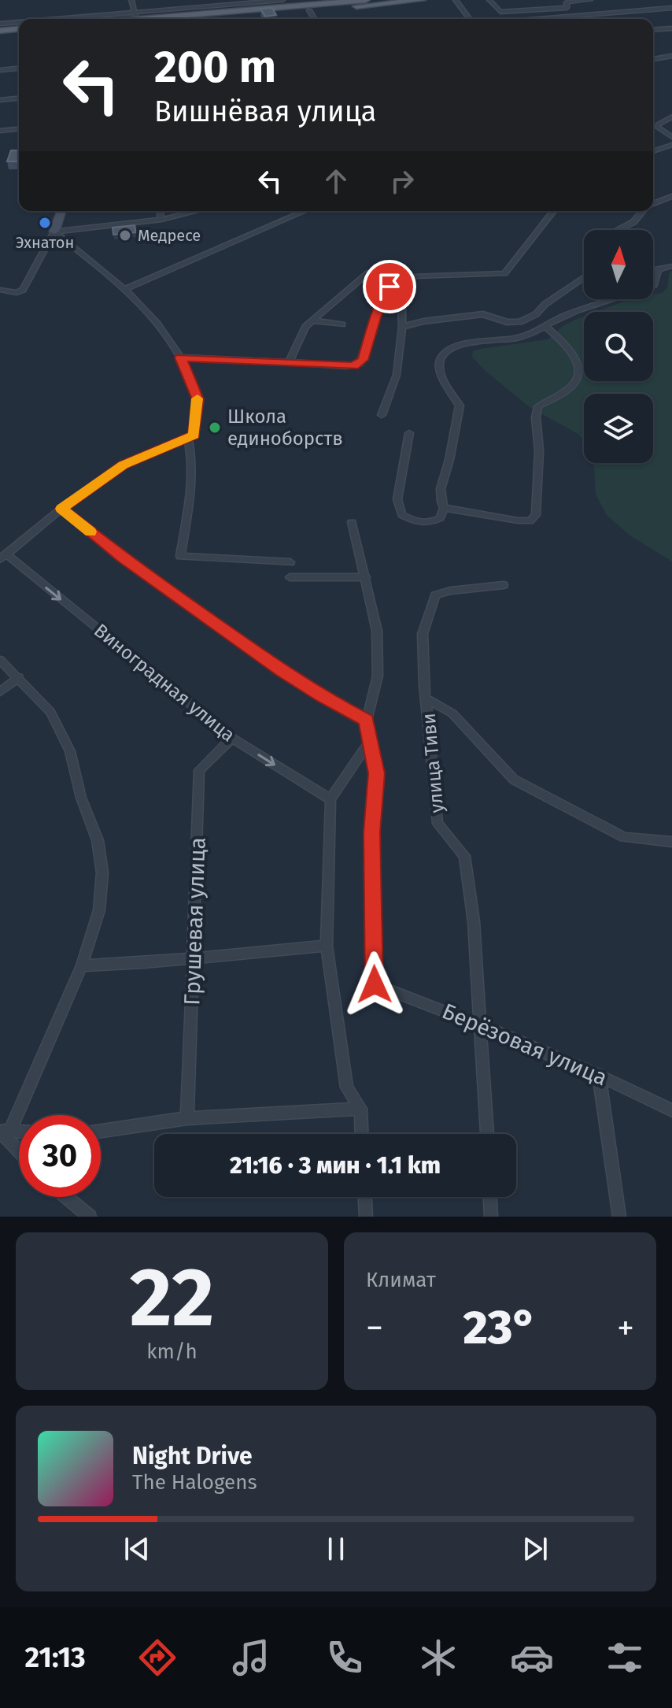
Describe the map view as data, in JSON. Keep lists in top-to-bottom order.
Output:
{
  "streets": {
    "street": [
      "Виноградная улица",
      "улица Тиви",
      "Грушевая улица",
      "Берёзовая улица"
    ]
  },
  "crossings": [
    ["Виноградная улица", "Грушевая улица"],
    ["улица Тиви", "Берёзовая улица"]
  ],
  "places": ["Эхнатон", "Медресе", "Школа единоборств"],
  "north": "top",
  "page": {
    "turn": ["200 m", "Вишнёвая улица"],
    "limit": "30",
    "trip": "21:16 · 3 мин · 1.1 km",
    "tile": [
      ["22", "km/h"],
      "Климат"
    ],
    "heat": ["−", "23°", "+"],
    "song": ["Night Drive", "The Halogens"],
    "tabs": "21:13"
  }
}
